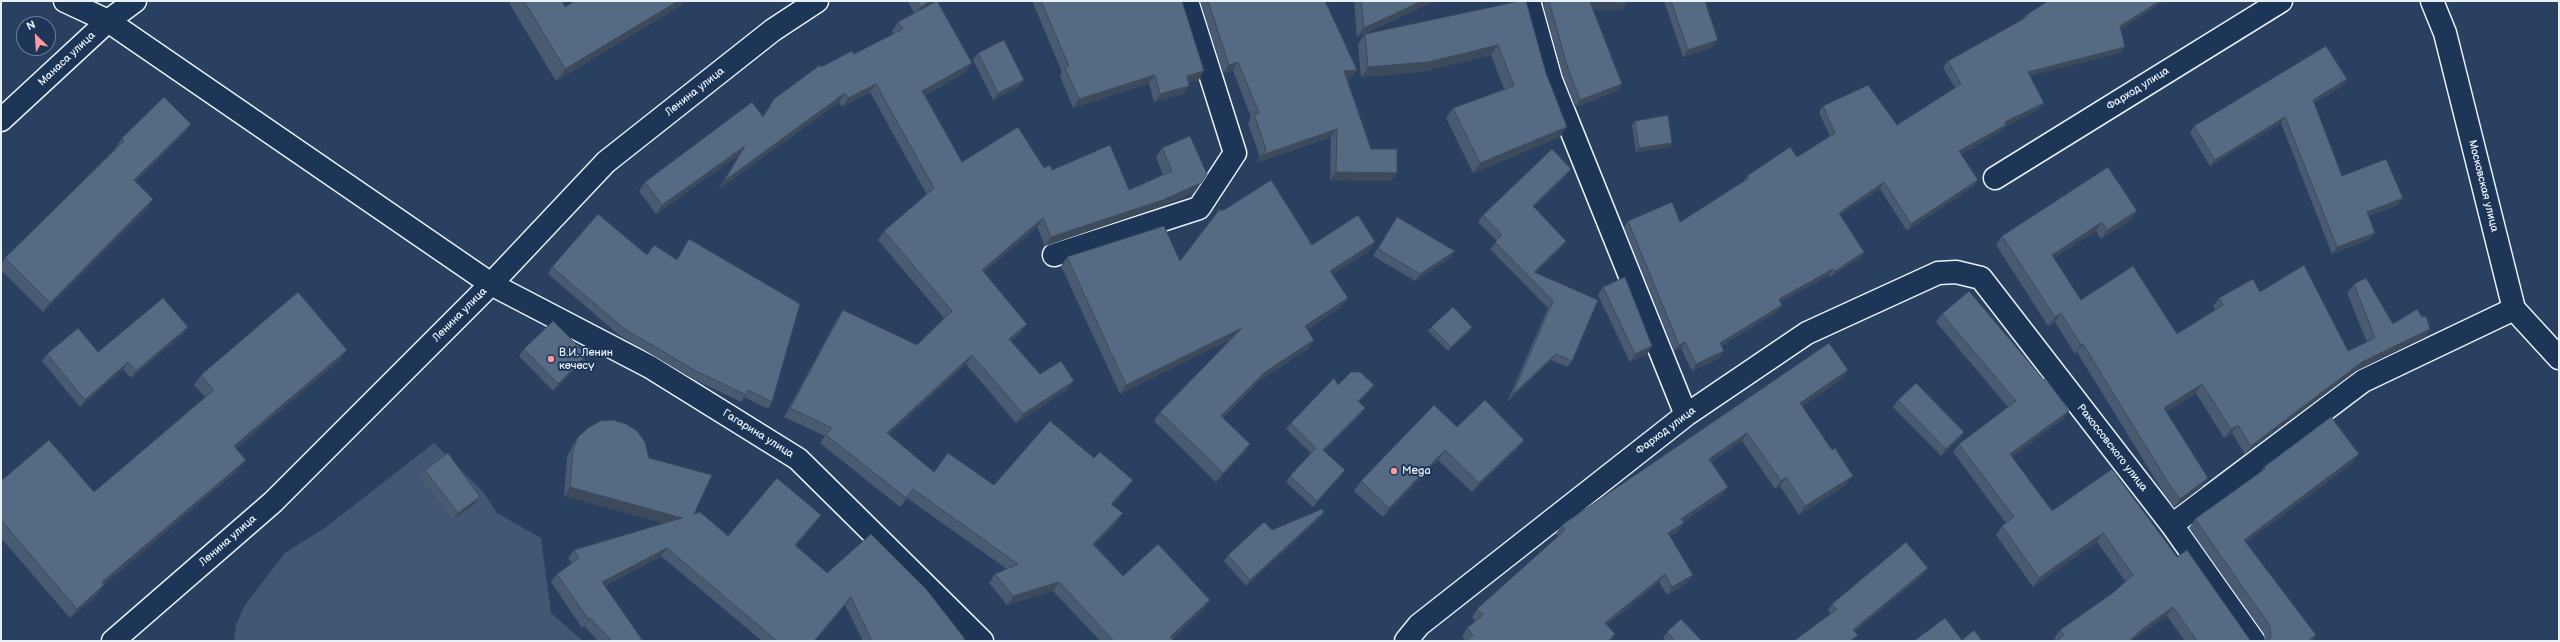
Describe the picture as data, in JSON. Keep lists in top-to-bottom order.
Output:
{
  "streets": {
    "street": [
      "Манаса улица",
      "Фарход улица",
      "Ленина улица",
      "Московская улица",
      "Гагарина улица",
      "Ракоссовского улица"
    ]
  },
  "crossings": [
    ["Манаса улица", "Гагарина улица"],
    ["Фарход улица", "Ракоссовского улица"],
    ["Ленина улица", "Гагарина улица"]
  ],
  "places": ["В.И. Ленин көчөсү", "Mega"],
  "north": "top left"
}
